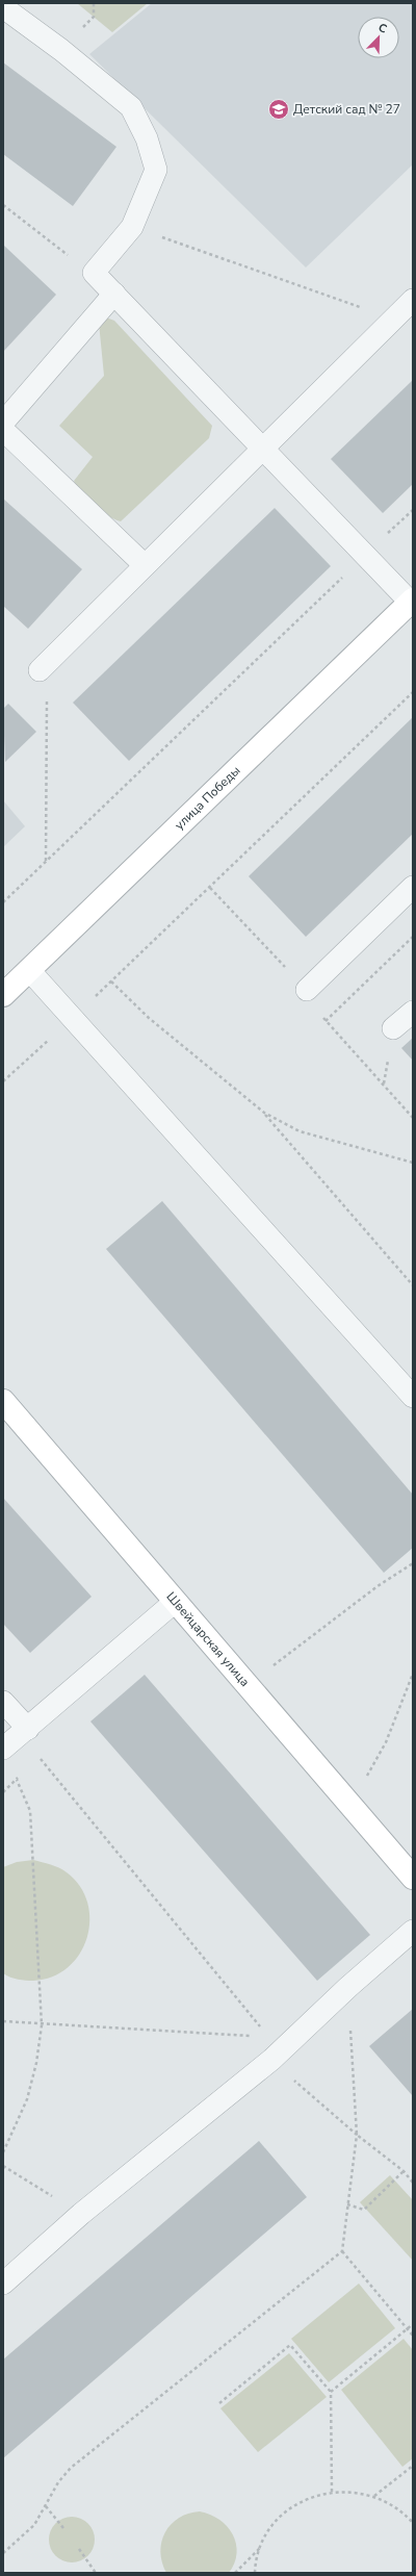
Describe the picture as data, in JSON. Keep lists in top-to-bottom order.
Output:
{
  "streets": {
    "street": ["улица Победы", "Швейцарская улица"]
  },
  "places": {
    "school or university": ["Детский сад № 27"]
  },
  "north": "top right"
}
